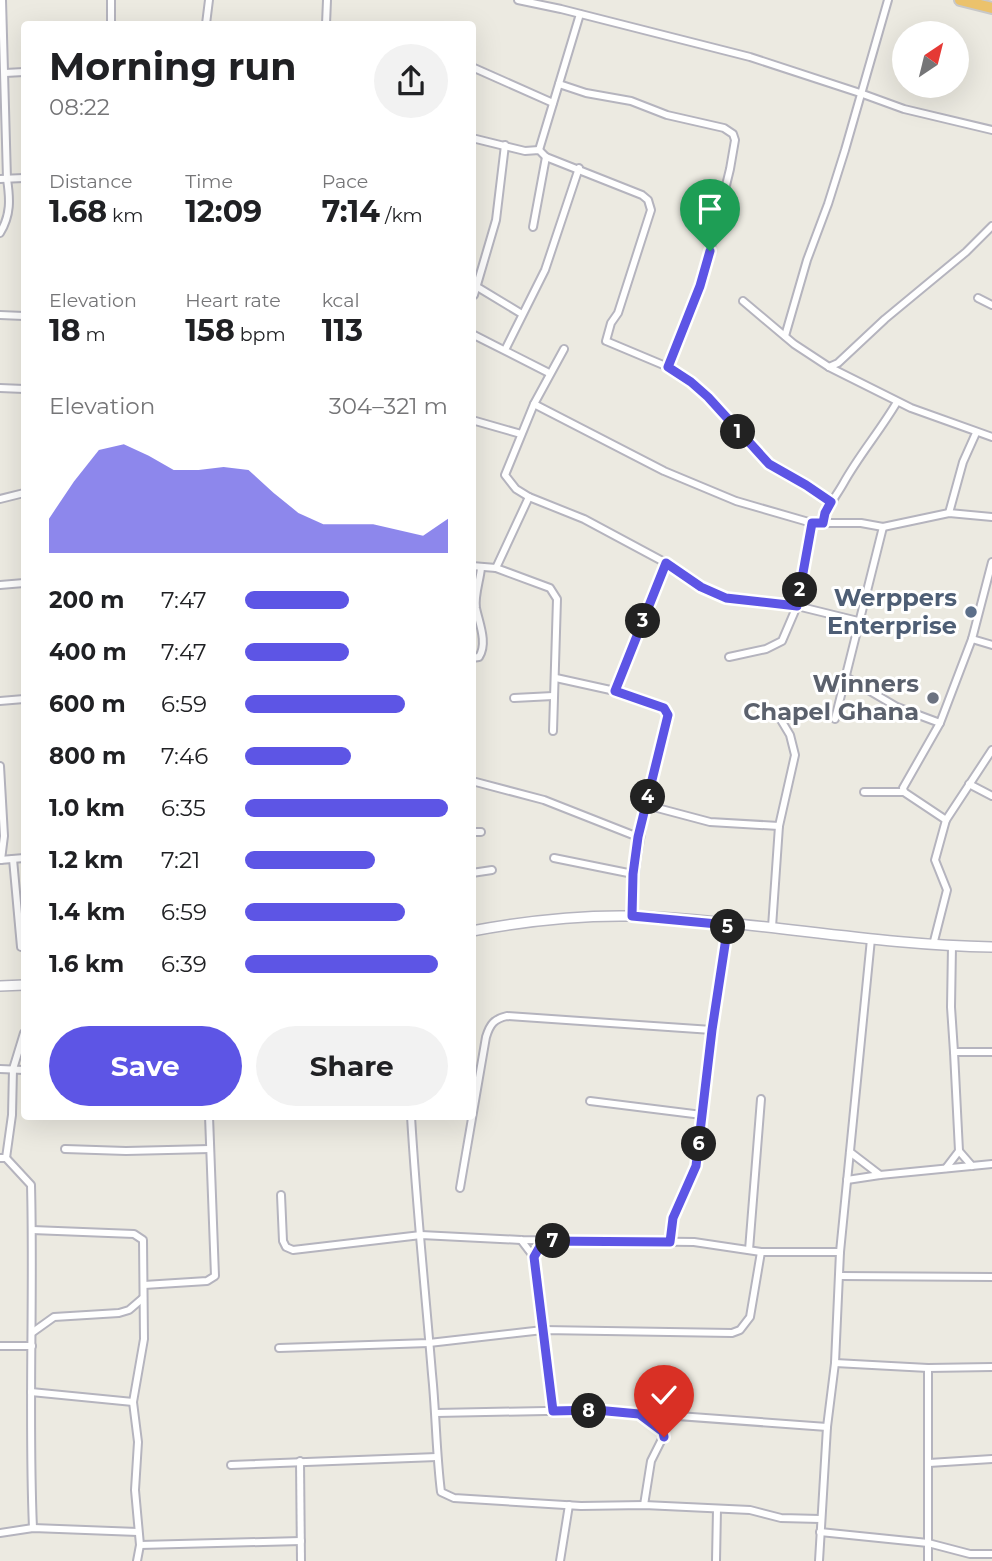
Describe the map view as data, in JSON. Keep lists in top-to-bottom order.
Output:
{
  "places": ["Werppers Enterprise", "Winners Chapel Ghana"],
  "north": "top right",
  "page": {
    "heading": ["Morning run", "08:22"],
    "stats": [
      ["Distance", "1.68 km"],
      ["Time", "12:09"],
      ["Pace", "7:14 /km"],
      ["Elevation", "18 m"],
      ["Heart rate", "158 bpm"],
      ["kcal", "113"]
    ],
    "chart": ["Elevation", "304–321 m"],
    "pins": [
      "1",
      "2",
      "3",
      "4",
      "5",
      "6",
      "7",
      "8"
    ],
    "list": [
      {
        "name": "200 m",
        "note": "7:47"
      },
      {
        "name": "400 m",
        "note": "7:47"
      },
      {
        "name": "600 m",
        "note": "6:59"
      },
      {
        "name": "800 m",
        "note": "7:46"
      },
      {
        "name": "1.0 km",
        "note": "6:35"
      },
      {
        "name": "1.2 km",
        "note": "7:21"
      },
      {
        "name": "1.4 km",
        "note": "6:59"
      },
      {
        "name": "1.6 km",
        "note": "6:39"
      }
    ],
    "buttons": ["Save", "Share"]
  }
}
